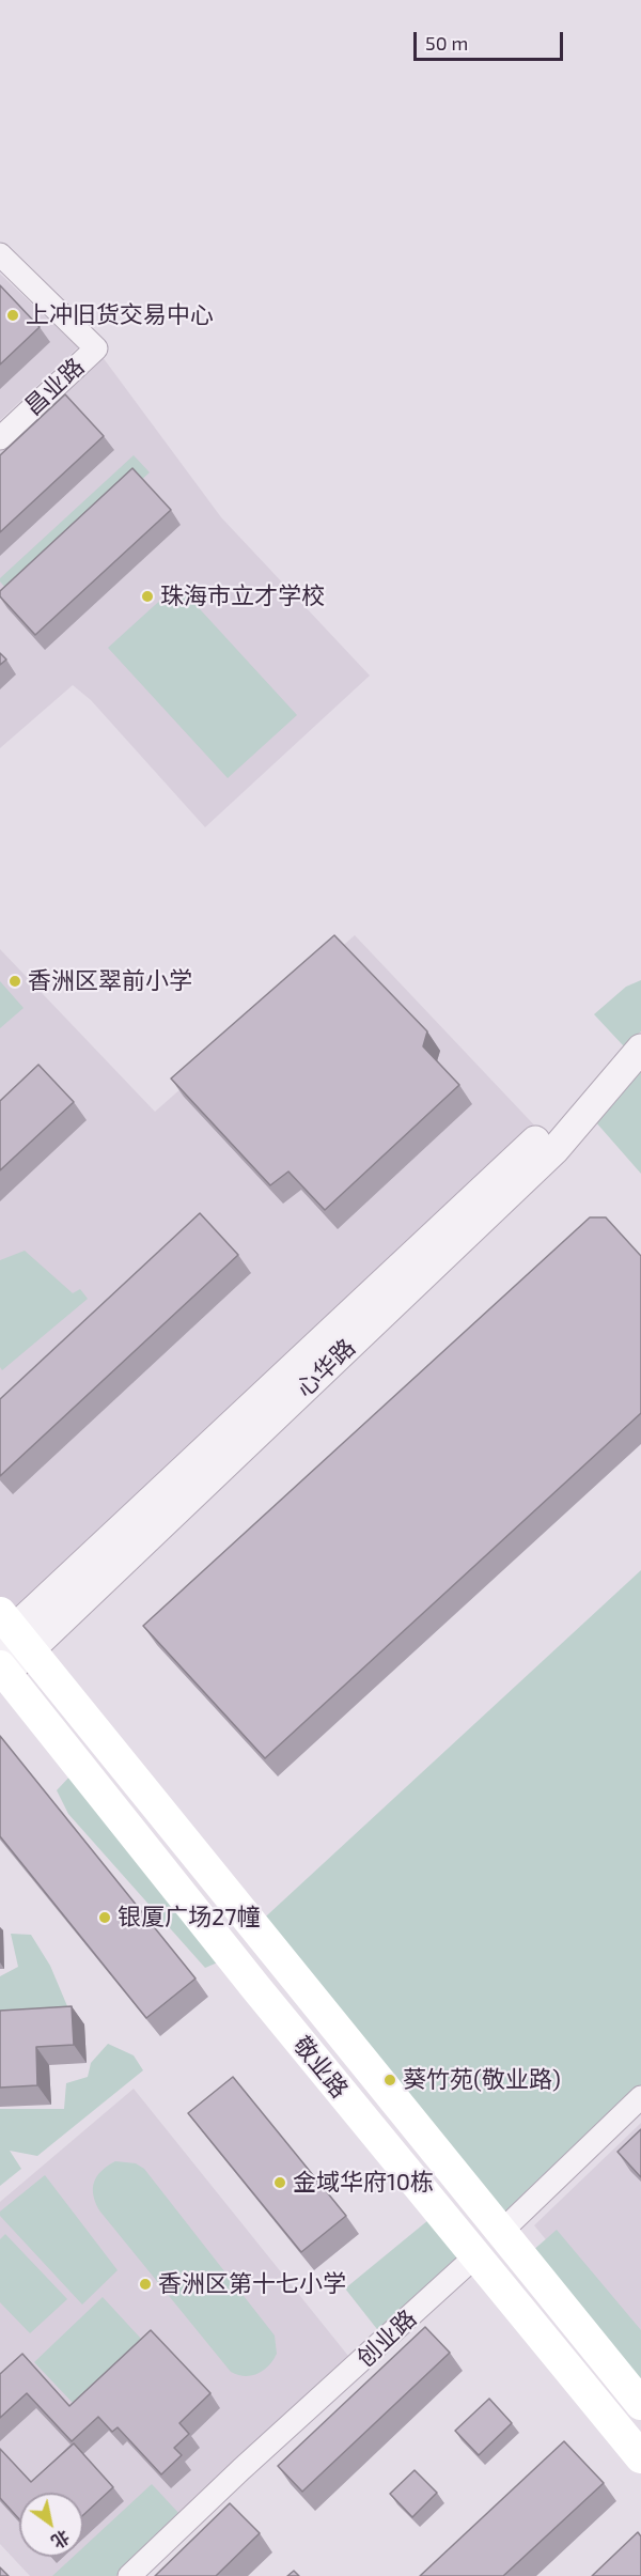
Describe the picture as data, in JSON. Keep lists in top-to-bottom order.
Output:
{
  "streets": {
    "main road": ["敬业路"],
    "street": ["昌业路", "心华路", "创业路"]
  },
  "crossings": [
    ["心华路", "敬业路"],
    ["敬业路", "创业路"]
  ],
  "places": [
    "上冲旧货交易中心",
    "珠海市立才学校",
    "香洲区翠前小学",
    "银厦广场27幢",
    "葵竹苑(敬业路)",
    "金域华府10栋",
    "香洲区第十七小学"
  ],
  "scale_bar": "50 m",
  "north": "bottom right"
}
